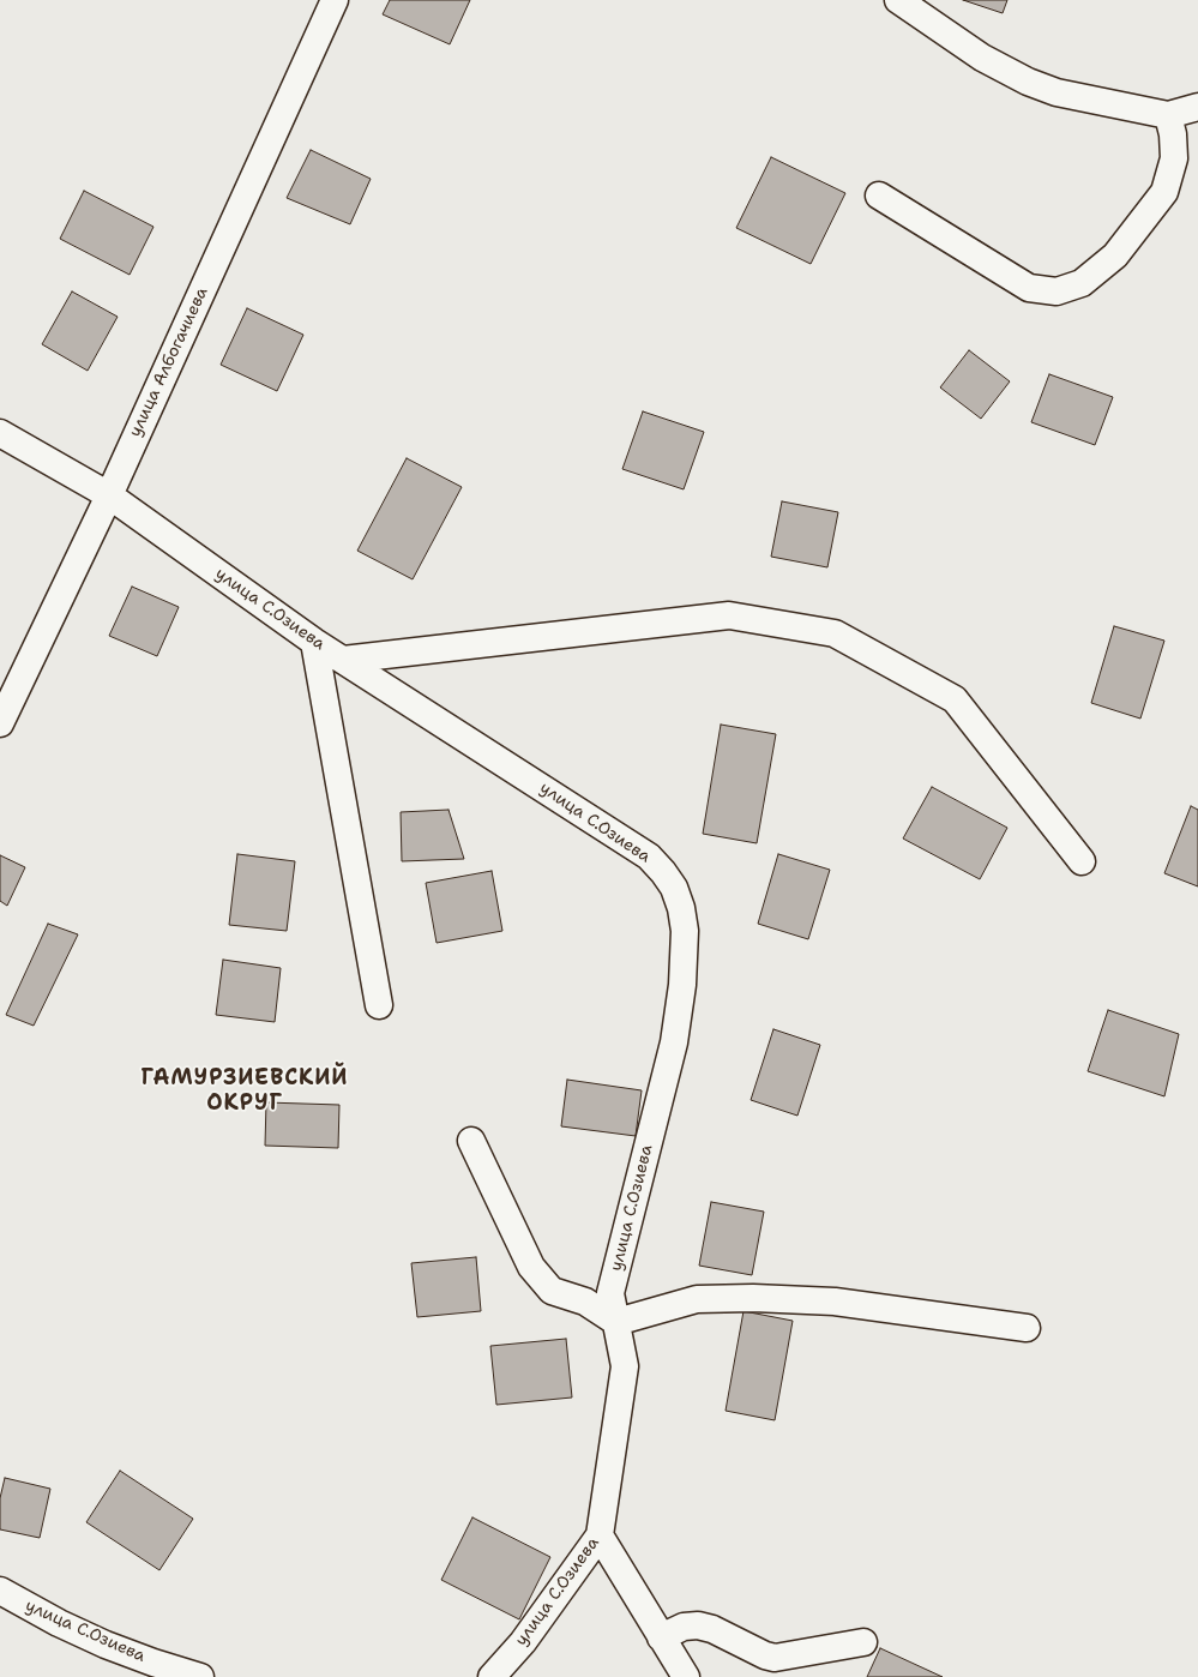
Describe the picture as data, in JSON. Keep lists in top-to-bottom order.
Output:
{
  "streets": {
    "street": ["улица Албогачиева", "улица С.Озиева"]
  },
  "crossings": [
    ["улица Албогачиева", "улица С.Озиева"]
  ],
  "districts": ["ГАМУРЗИЕВСКИЙ ОКРУГ"]
}
